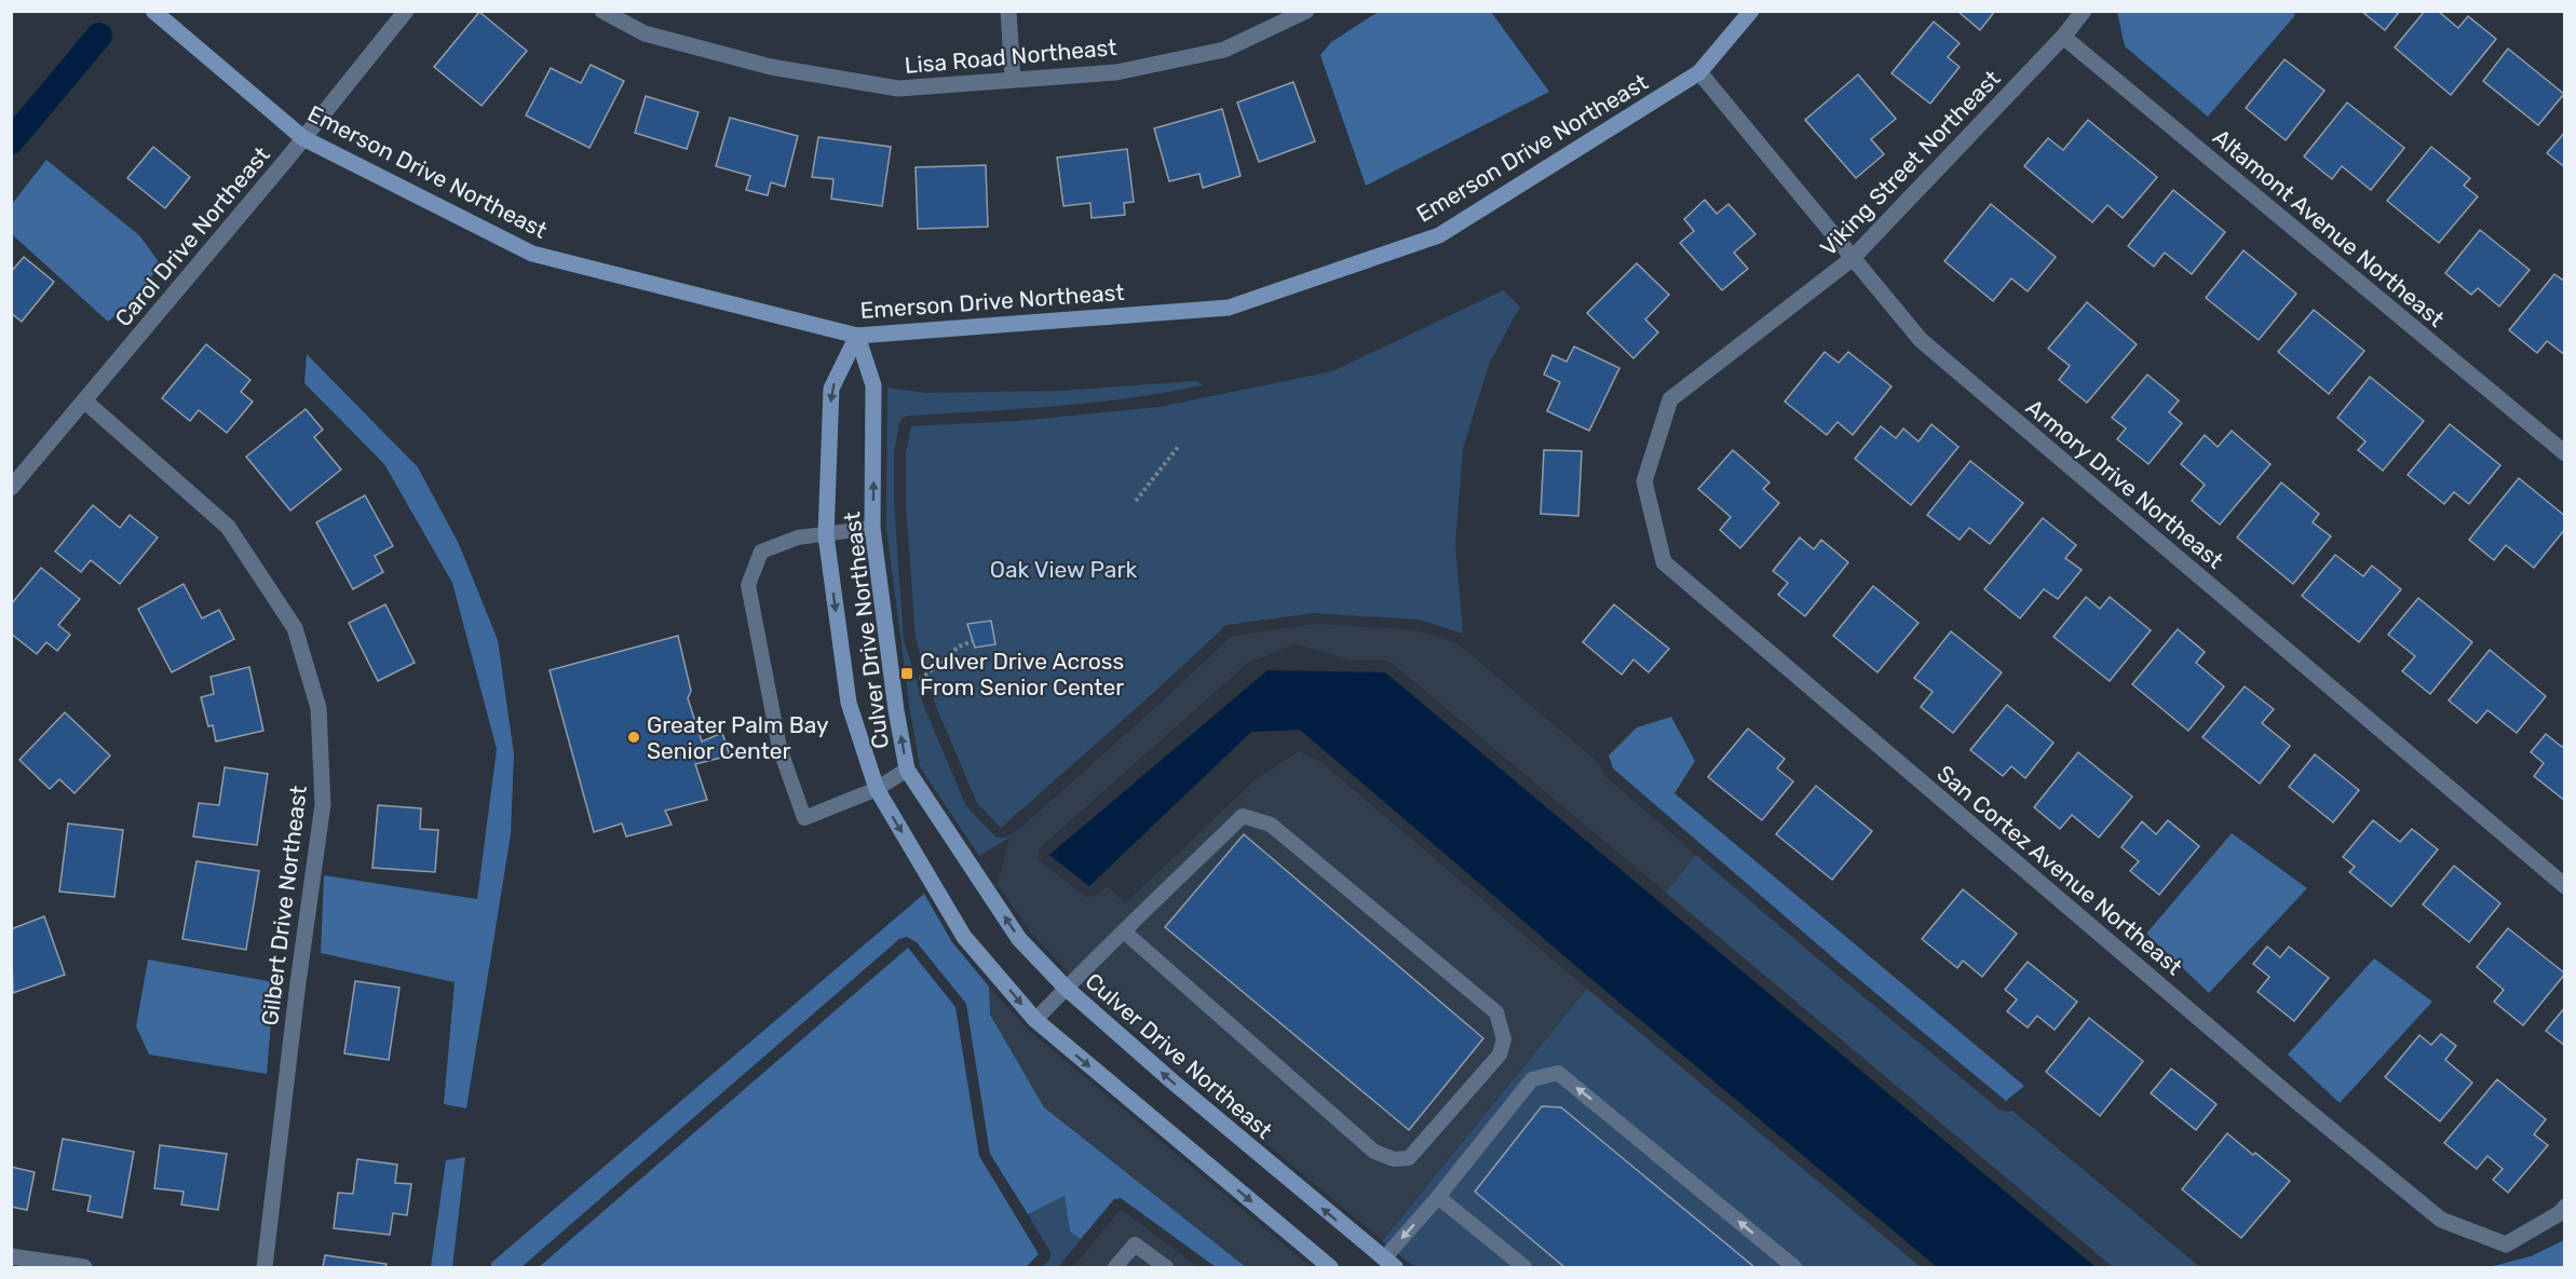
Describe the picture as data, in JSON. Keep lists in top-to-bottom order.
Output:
{
  "streets": {
    "street": [
      "Lisa Road Northeast",
      "Emerson Drive Northeast",
      "Viking Street Northeast",
      "Altamont Avenue Northeast",
      "Carol Drive Northeast",
      "Armory Drive Northeast",
      "Culver Drive Northeast",
      "San Cortez Avenue Northeast",
      "Gilbert Drive Northeast"
    ]
  },
  "crossings": [
    ["Emerson Drive Northeast", "Carol Drive Northeast"],
    ["Emerson Drive Northeast", "Armory Drive Northeast"],
    ["Emerson Drive Northeast", "Culver Drive Northeast"],
    ["Viking Street Northeast", "Altamont Avenue Northeast"],
    ["Viking Street Northeast", "Armory Drive Northeast"],
    ["Viking Street Northeast", "San Cortez Avenue Northeast"],
    ["Carol Drive Northeast", "Gilbert Drive Northeast"]
  ],
  "parks": ["Oak View Park"],
  "places": {
    "transit": ["Culver Drive Across From Senior Center"],
    "other": ["Greater Palm Bay Senior Center"]
  }
}
